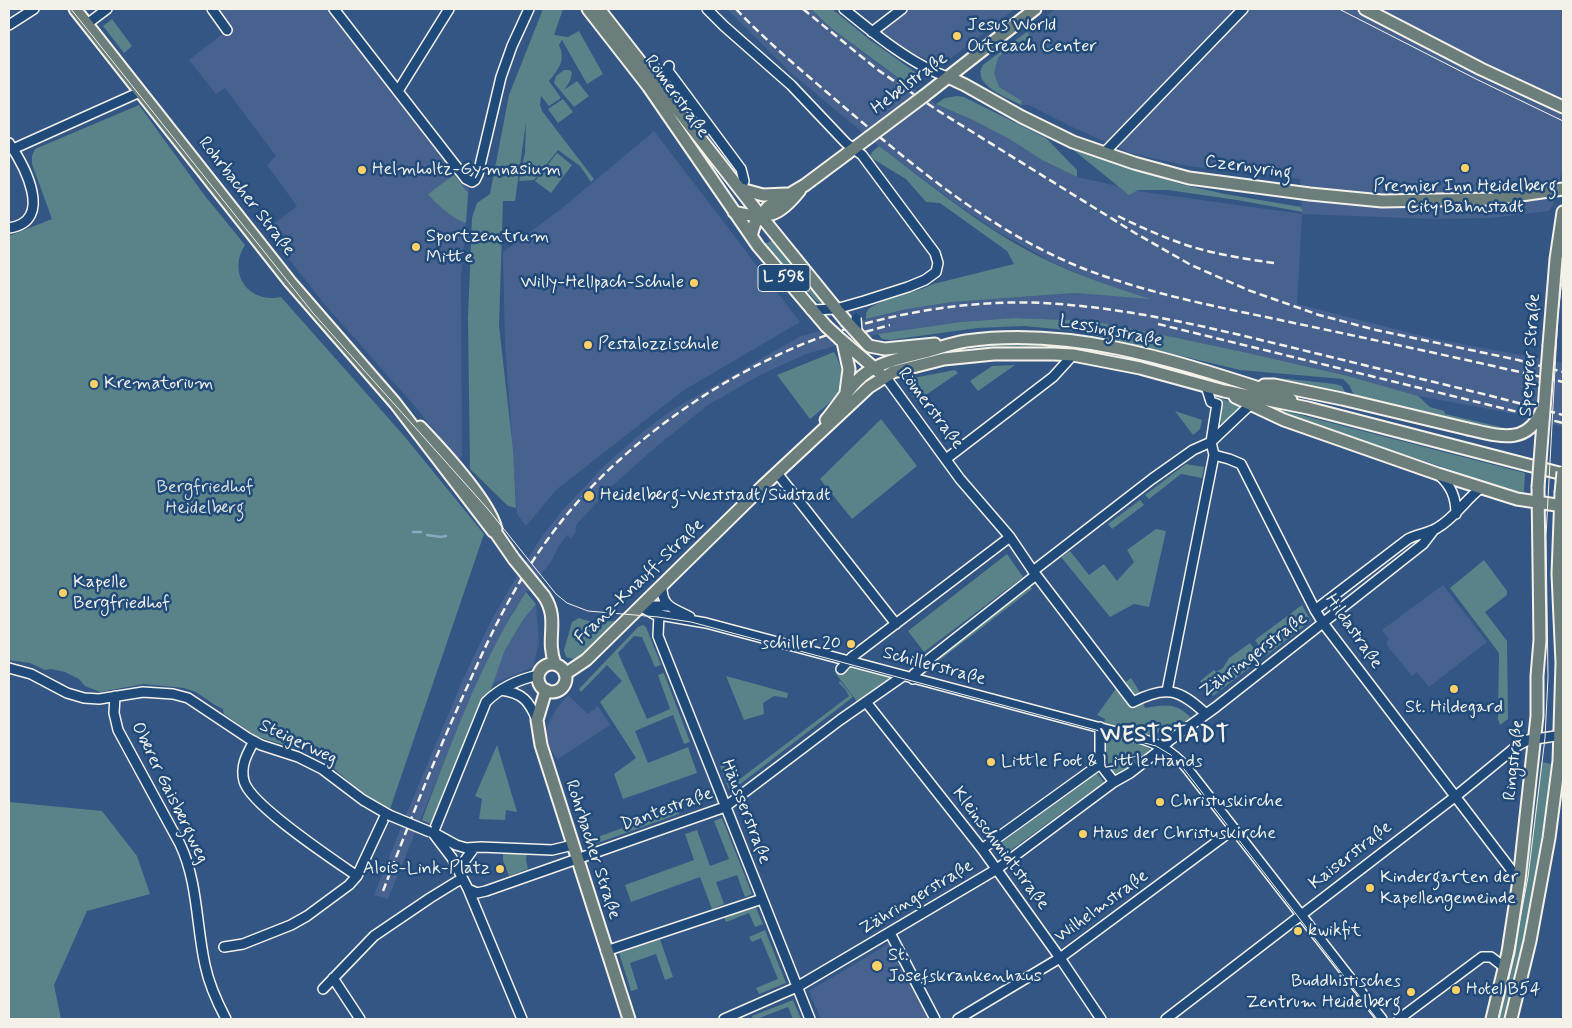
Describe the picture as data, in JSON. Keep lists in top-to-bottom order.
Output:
{
  "streets": {
    "main road": [
      "Hebelstraße",
      "Römerstraße",
      "Czernyring",
      "Rohrbacher Straße",
      "L 598",
      "Lessingstraße",
      "Speyerer Straße",
      "Franz-Knauff-Straße",
      "Ringstraße"
    ],
    "street": [
      "Hildastraße",
      "Zähringerstraße",
      "Schillerstraße",
      "Steigerweg",
      "Oberer Gaisbergweg",
      "Dantestraße",
      "Häusserstraße",
      "Kleinschmidtstraße",
      "Kaiserstraße",
      "Wilhelmstraße"
    ]
  },
  "crossings": [
    ["Hebelstraße", "Römerstraße"],
    ["Hebelstraße", "Czernyring"],
    ["Römerstraße", "Lessingstraße"],
    ["Römerstraße", "Franz-Knauff-Straße"],
    ["Rohrbacher Straße", "Franz-Knauff-Straße"],
    ["Rohrbacher Straße", "Steigerweg"],
    ["Rohrbacher Straße", "Dantestraße"],
    ["Lessingstraße", "Franz-Knauff-Straße"],
    ["Speyerer Straße", "Ringstraße"],
    ["Franz-Knauff-Straße", "Schillerstraße"],
    ["Hildastraße", "Zähringerstraße"],
    ["Hildastraße", "Ringstraße"],
    ["Hildastraße", "Kaiserstraße"],
    ["Zähringerstraße", "Schillerstraße"],
    ["Zähringerstraße", "Häusserstraße"],
    ["Zähringerstraße", "Kleinschmidtstraße"],
    ["Schillerstraße", "Dantestraße"],
    ["Schillerstraße", "Häusserstraße"],
    ["Steigerweg", "Oberer Gaisbergweg"],
    ["Ringstraße", "Kaiserstraße"],
    ["Dantestraße", "Häusserstraße"],
    ["Dantestraße", "Kleinschmidtstraße"],
    ["Kleinschmidtstraße", "Wilhelmstraße"]
  ],
  "districts": ["WESTSTADT"],
  "parks": ["Bergfriedhof Heidelberg"],
  "places": [
    "Jesus World Outreach Center",
    "Premier Inn Heidelberg City Bahnstadt",
    "Helmholtz-Gymnasium",
    "Sportzentrum Mitte",
    "Willy-Hellpach-Schule",
    "Pestalozzischule",
    "Krematorium",
    "Heidelberg-Weststadt/Südstadt",
    "Kapelle Bergfriedhof",
    "schiller 20",
    "St. Hildegard",
    "Little Foot & Little Hands",
    "Christuskirche",
    "Haus der Christuskirche",
    "Alois-Link-Platz",
    "Kindergarten der Kapellengemeinde",
    "kwikfit",
    "St. Josefskrankenhaus",
    "Hotel B54",
    "Buddhistisches Zentrum Heidelberg"
  ]
}
